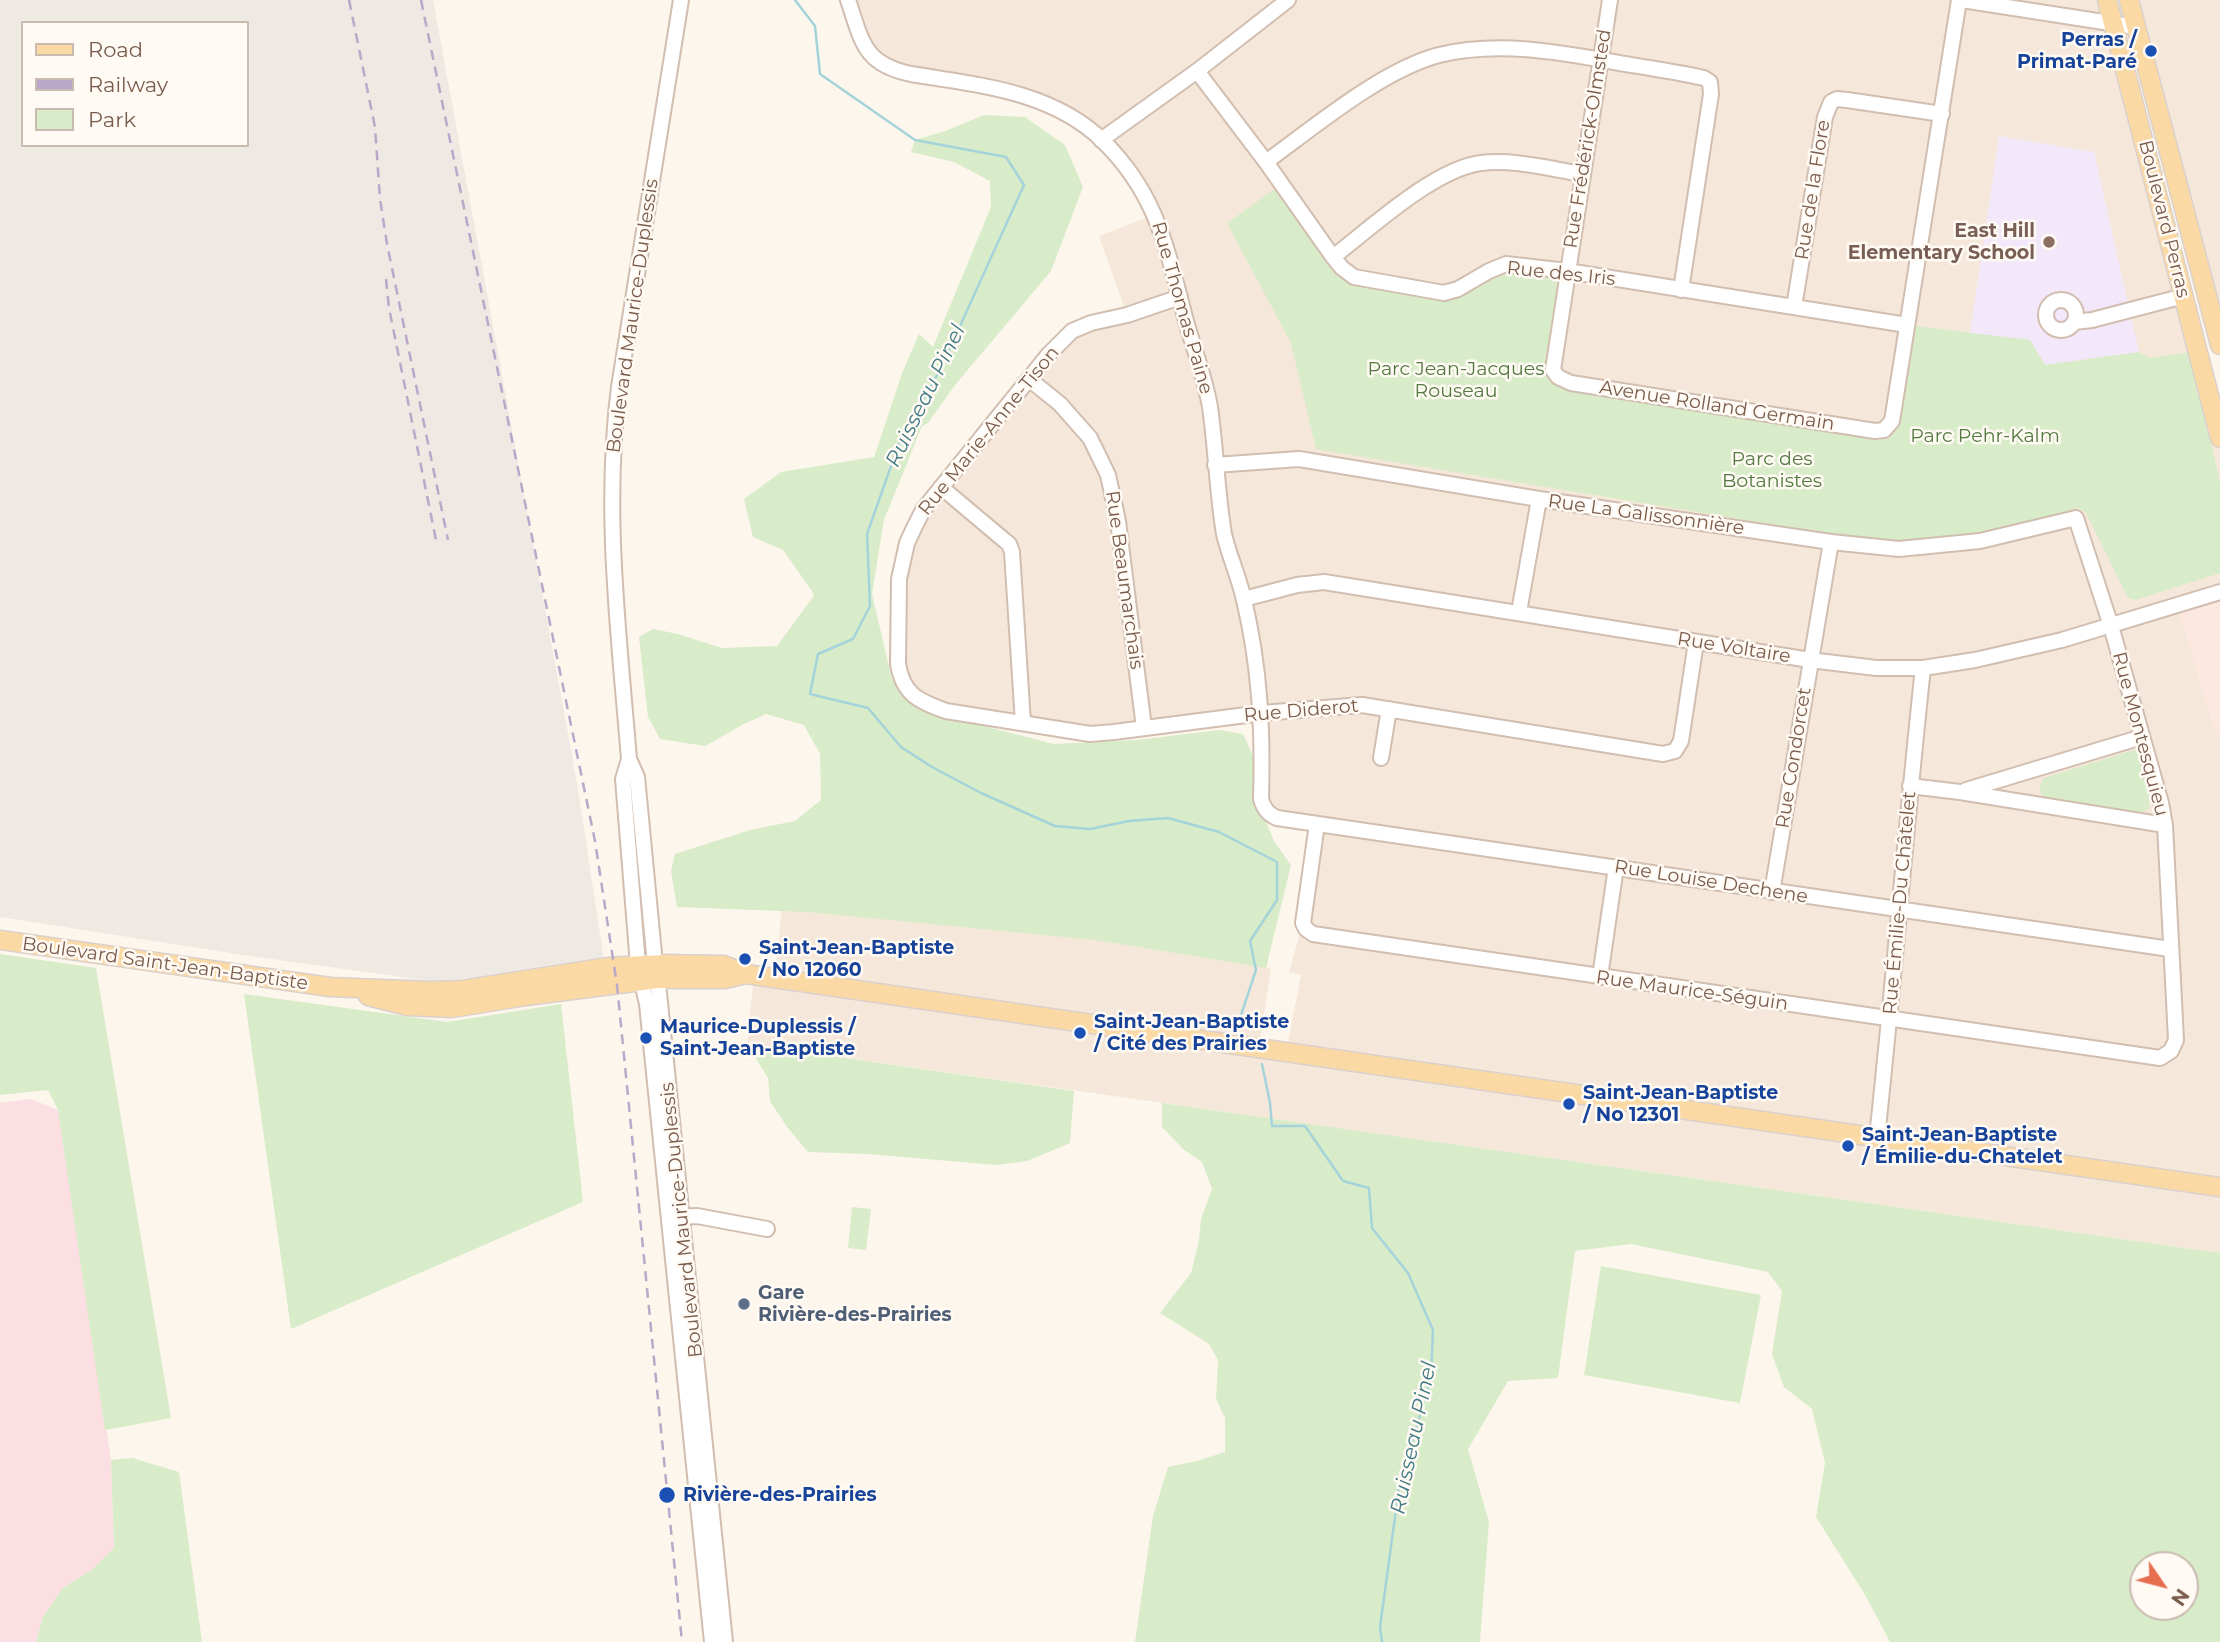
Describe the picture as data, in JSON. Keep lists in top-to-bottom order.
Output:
{
  "streets": {
    "main road": ["Boulevard Perras", "Boulevard Saint-Jean-Baptiste"],
    "street": [
      "Rue Frédérick-Olmsted",
      "Rue de la Flore",
      "Rue des Iris",
      "Rue Thomas Paine",
      "Boulevard Maurice-Duplessis",
      "Avenue Rolland Germain",
      "Rue Marie-Anne-Tison",
      "Rue La Galissonnière",
      "Rue Beaumarchais",
      "Rue Voltaire",
      "Rue Diderot",
      "Rue Montesquieu",
      "Rue Condorcet",
      "Rue Louise Dechene",
      "Rue Émilie-Du Châtelet",
      "Rue Maurice-Séguin"
    ]
  },
  "crossings": [
    ["Rue Frédérick-Olmsted", "Rue des Iris"],
    ["Rue Frédérick-Olmsted", "Avenue Rolland Germain"],
    ["Rue de la Flore", "Rue des Iris"],
    ["Rue des Iris", "Avenue Rolland Germain"],
    ["Rue Thomas Paine", "Rue Marie-Anne-Tison"],
    ["Rue Thomas Paine", "Rue La Galissonnière"],
    ["Rue Thomas Paine", "Rue Voltaire"],
    ["Rue Thomas Paine", "Rue Diderot"],
    ["Rue Thomas Paine", "Rue Louise Dechene"],
    ["Boulevard Maurice-Duplessis", "Boulevard Saint-Jean-Baptiste"],
    ["Rue Marie-Anne-Tison", "Rue Beaumarchais"],
    ["Rue Marie-Anne-Tison", "Rue Diderot"],
    ["Rue La Galissonnière", "Rue Montesquieu"],
    ["Rue La Galissonnière", "Rue Condorcet"],
    ["Rue Beaumarchais", "Rue Diderot"],
    ["Rue Voltaire", "Rue Diderot"],
    ["Rue Voltaire", "Rue Montesquieu"],
    ["Rue Voltaire", "Rue Condorcet"],
    ["Rue Voltaire", "Rue Émilie-Du Châtelet"],
    ["Rue Montesquieu", "Rue Louise Dechene"],
    ["Rue Montesquieu", "Rue Maurice-Séguin"],
    ["Rue Condorcet", "Rue Louise Dechene"],
    ["Rue Louise Dechene", "Rue Émilie-Du Châtelet"],
    ["Rue Louise Dechene", "Rue Maurice-Séguin"],
    ["Rue Émilie-Du Châtelet", "Boulevard Saint-Jean-Baptiste"],
    ["Rue Émilie-Du Châtelet", "Rue Maurice-Séguin"]
  ],
  "water": ["Ruisseau Pinel"],
  "parks": ["Parc Jean-Jacques Rouseau", "Parc Pehr-Kalm", "Parc des Botanistes"],
  "places": [
    "Perras / Primat-Paré",
    "East Hill Elementary School",
    "Saint-Jean-Baptiste / No 12060",
    "Saint-Jean-Baptiste / Cité des Prairies",
    "Maurice-Duplessis / Saint-Jean-Baptiste",
    "Saint-Jean-Baptiste / No 12301",
    "Saint-Jean-Baptiste / Émilie-du-Chatelet",
    "Gare Rivière-des-Prairies",
    "Rivière-des-Prairies"
  ],
  "legend": ["Road", "Railway", "Park"],
  "north": "bottom right"
}
